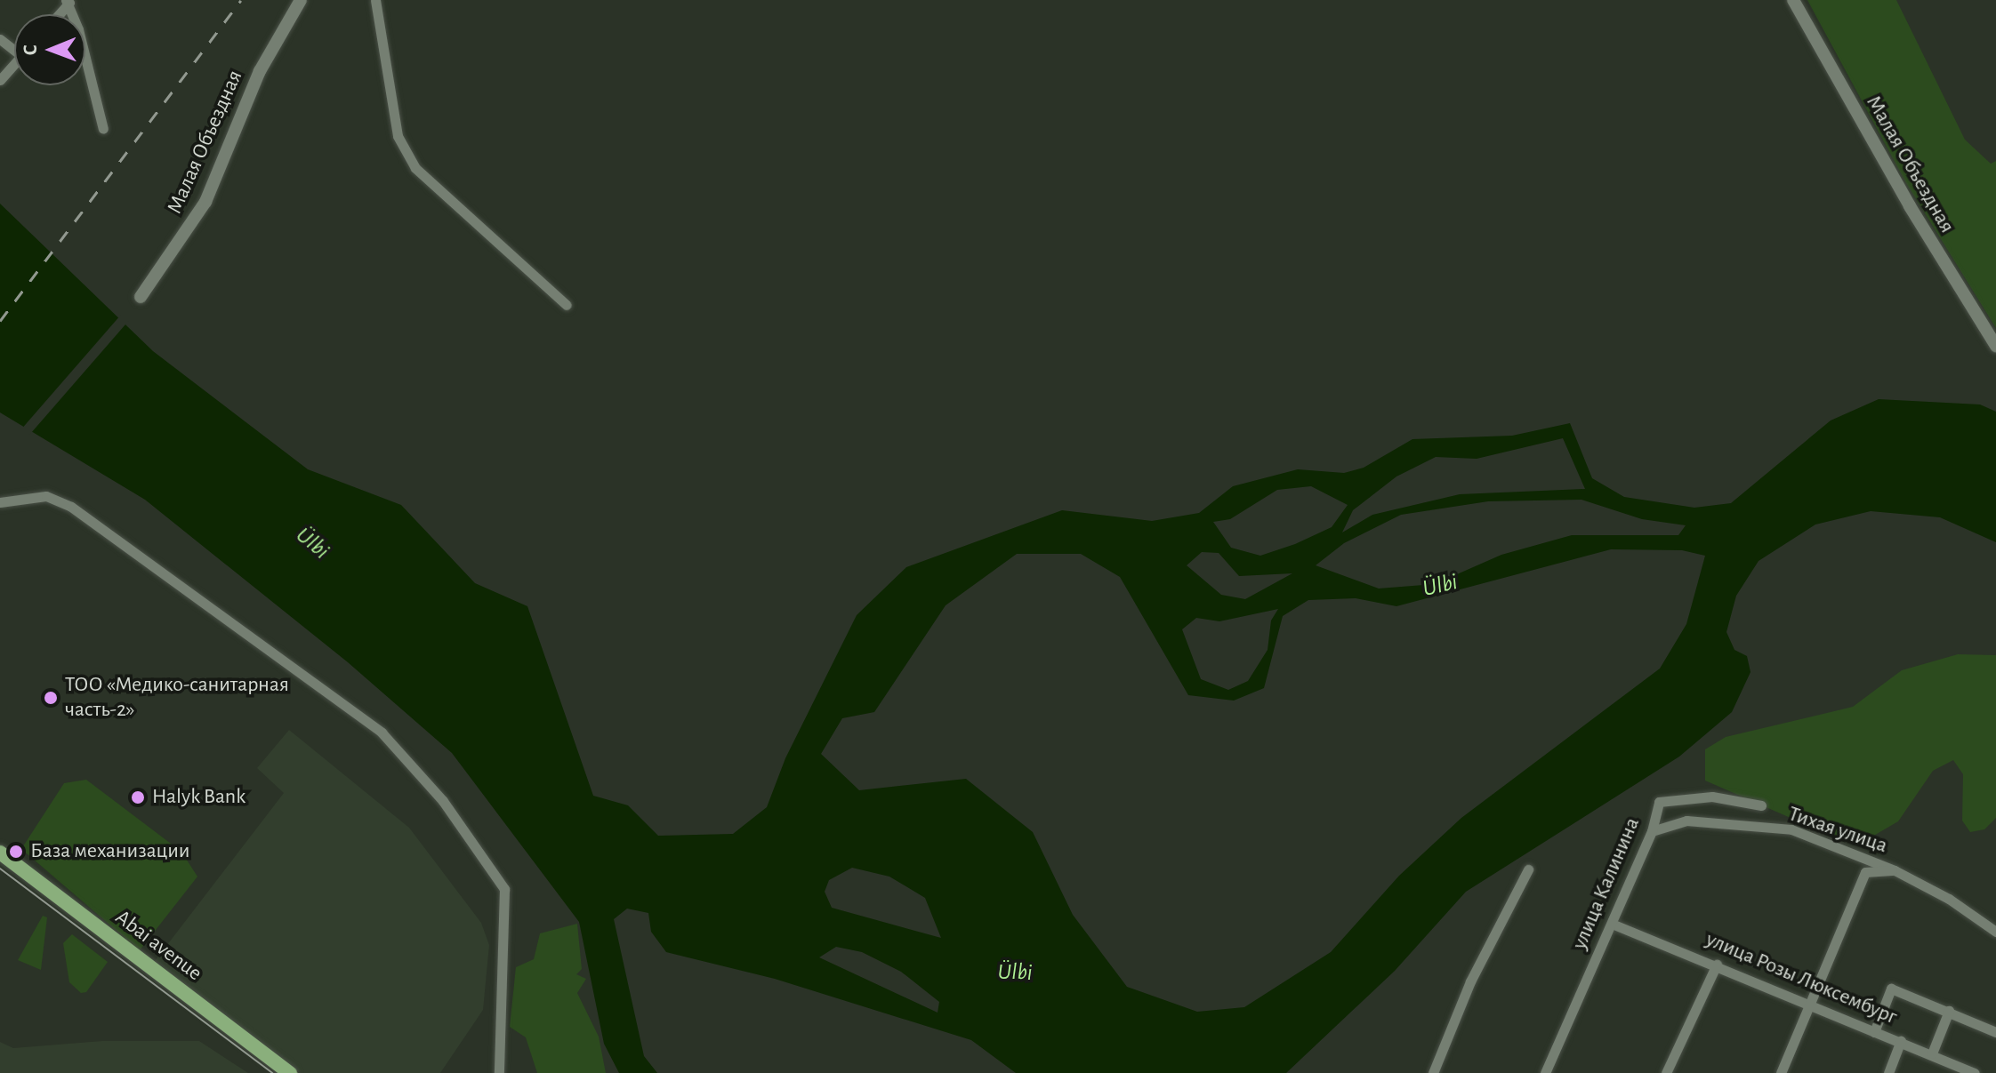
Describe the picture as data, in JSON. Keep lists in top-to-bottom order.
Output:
{
  "streets": {
    "main road": ["Малая Объездная", "Abai avenue"],
    "street": ["Тихая улица", "улица Калинина", "улица Розы Люксембург"]
  },
  "crossings": [
    ["Тихая улица", "улица Калинина"],
    ["улица Калинина", "улица Розы Люксембург"]
  ],
  "water": ["Ülbi"],
  "places": ["ТОО «Медико-санитарная часть-2»", "Halyk Bank", "База механизации"],
  "north": "left"
}
